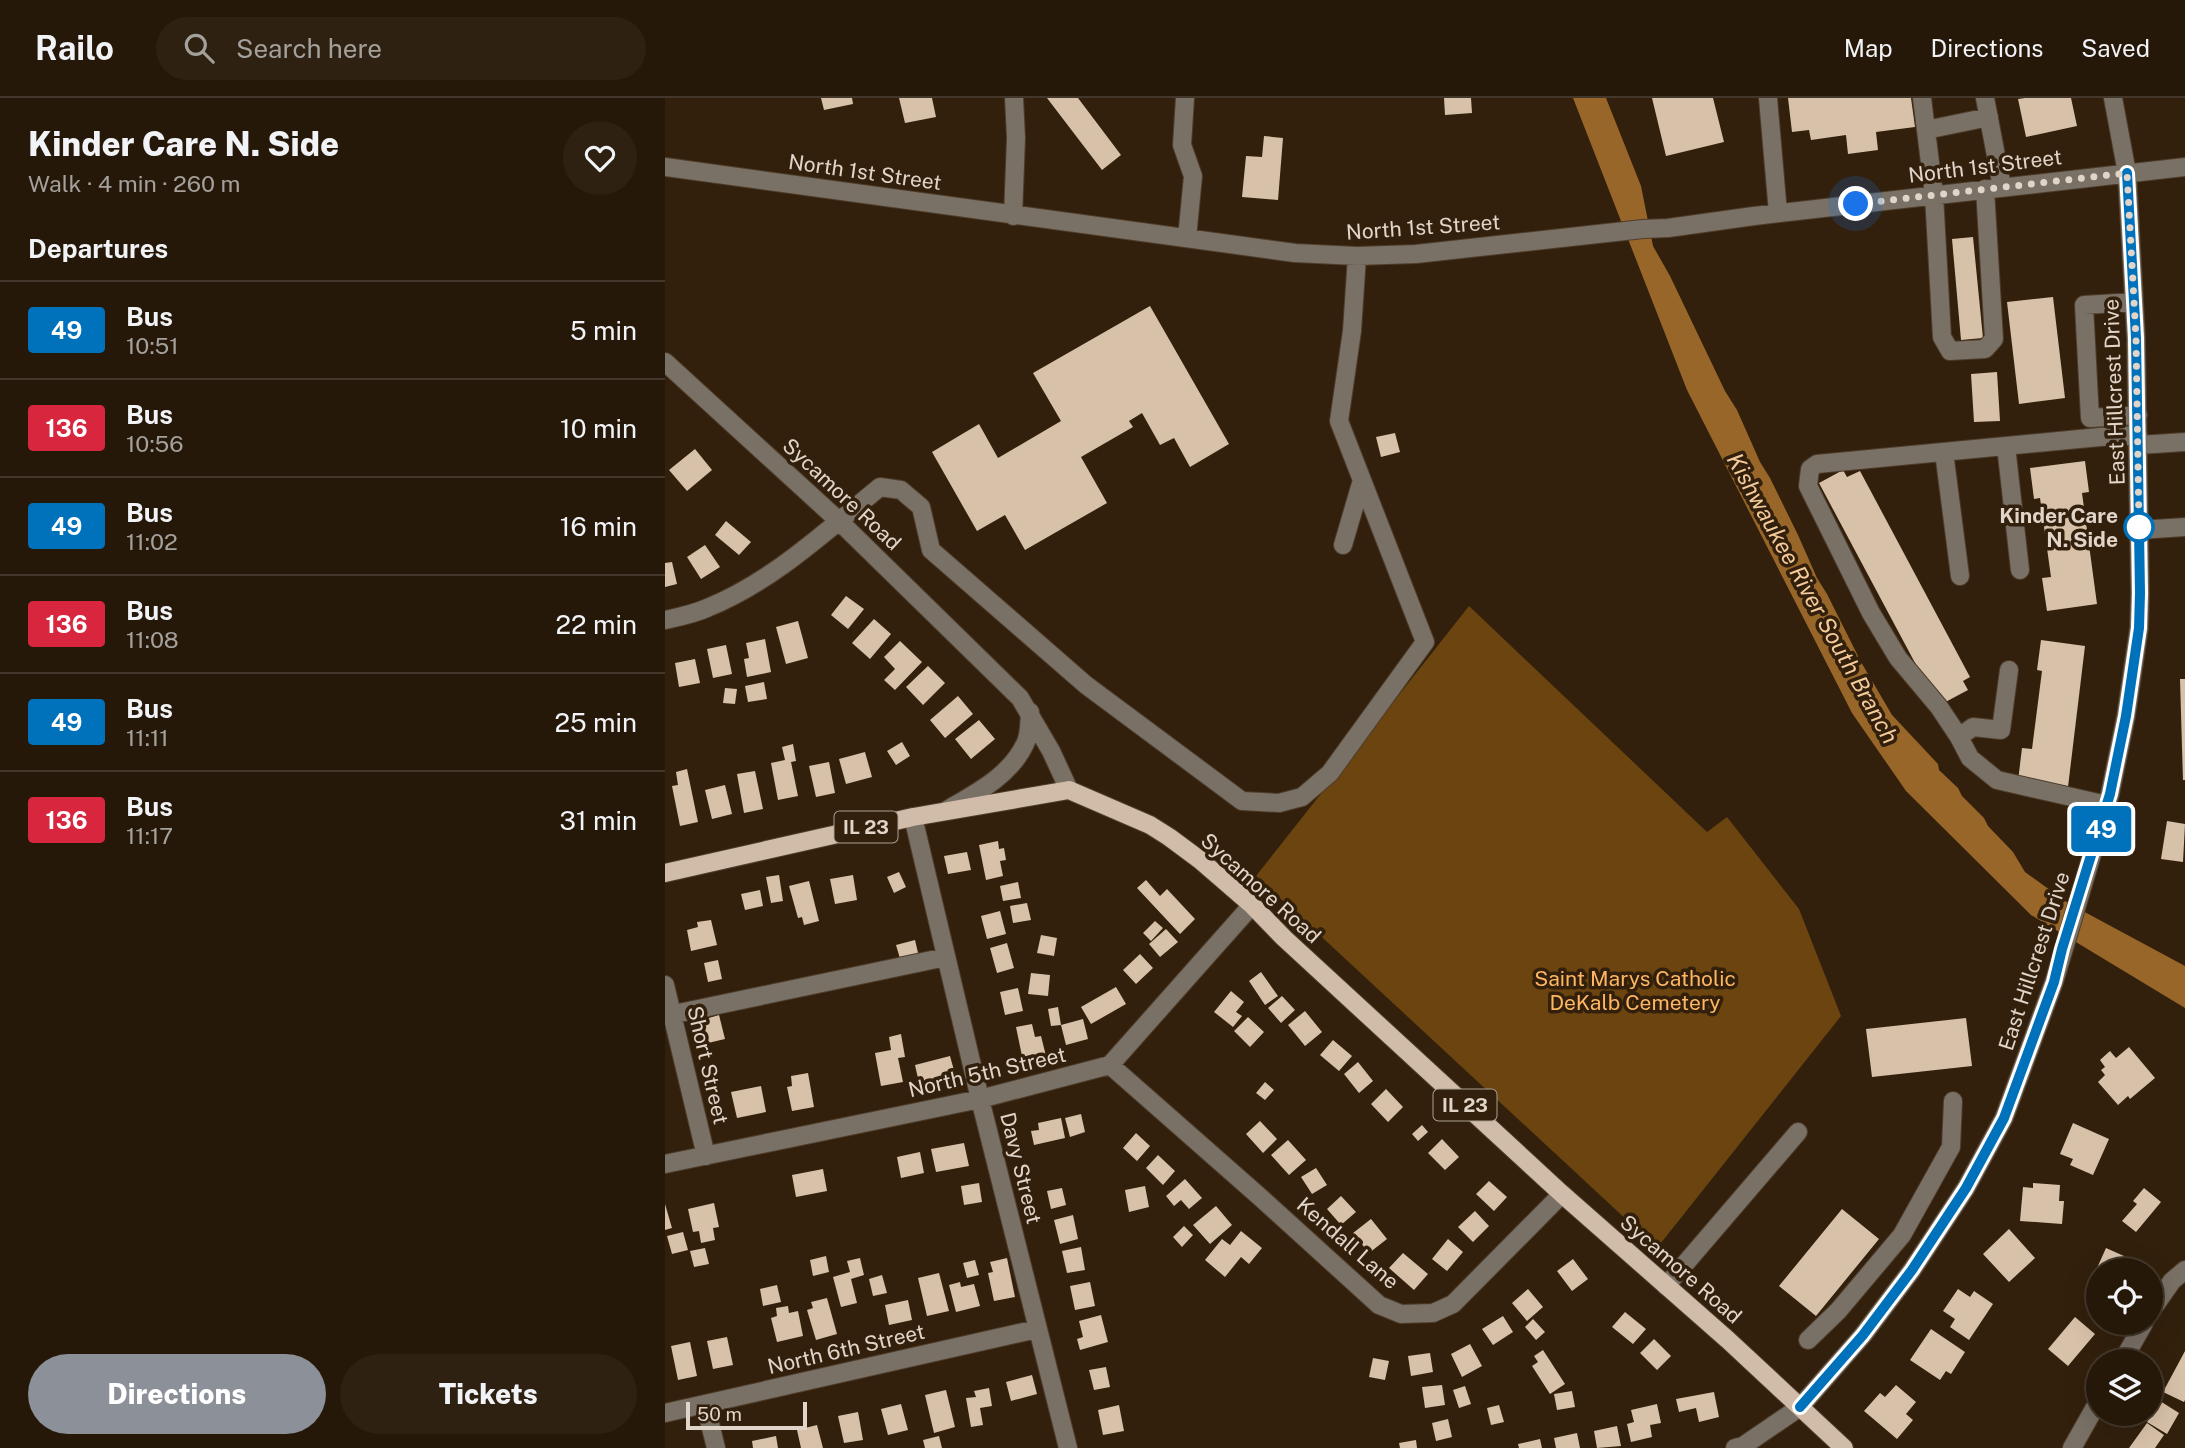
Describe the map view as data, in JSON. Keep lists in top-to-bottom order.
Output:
{
  "streets": {
    "main road": ["Sycamore Road", "IL 23"],
    "street": [
      "North 1st Street",
      "East Hillcrest Drive",
      "Short Street",
      "North 5th Street",
      "Davy Street",
      "Kendall Lane",
      "North 6th Street"
    ]
  },
  "crossings": [
    ["North 1st Street", "East Hillcrest Drive"],
    ["East Hillcrest Drive", "Sycamore Road"],
    ["Sycamore Road", "IL 23"],
    ["Sycamore Road", "Kendall Lane"],
    ["IL 23", "Davy Street"],
    ["Short Street", "North 5th Street"],
    ["North 5th Street", "Davy Street"],
    ["North 5th Street", "Kendall Lane"],
    ["Davy Street", "North 6th Street"]
  ],
  "water": ["Kishwaukee River South Branch"],
  "parks": ["Saint Marys Catholic DeKalb Cemetery"],
  "places": ["Kinder Care N. Side"],
  "lines": ["bus line 49"],
  "scale_bar": "50 m",
  "page": {
    "header": "Railo",
    "search": "Search here",
    "nav": ["Map", "Directions", "Saved"],
    "heading": [
      ["Kinder Care N. Side", "Walk · 4 min · 260 m"],
      "Departures"
    ],
    "on_map": "49",
    "list": [
      {
        "mark": "49",
        "name": "Bus",
        "note": "10:51",
        "value": "5 min"
      },
      {
        "mark": "136",
        "name": "Bus",
        "note": "10:56",
        "value": "10 min"
      },
      {
        "mark": "49",
        "name": "Bus",
        "note": "11:02",
        "value": "16 min"
      },
      {
        "mark": "136",
        "name": "Bus",
        "note": "11:08",
        "value": "22 min"
      },
      {
        "mark": "49",
        "name": "Bus",
        "note": "11:11",
        "value": "25 min"
      },
      {
        "mark": "136",
        "name": "Bus",
        "note": "11:17",
        "value": "31 min"
      }
    ],
    "buttons": ["Directions", "Tickets"],
    "scale": "50 m"
  }
}
